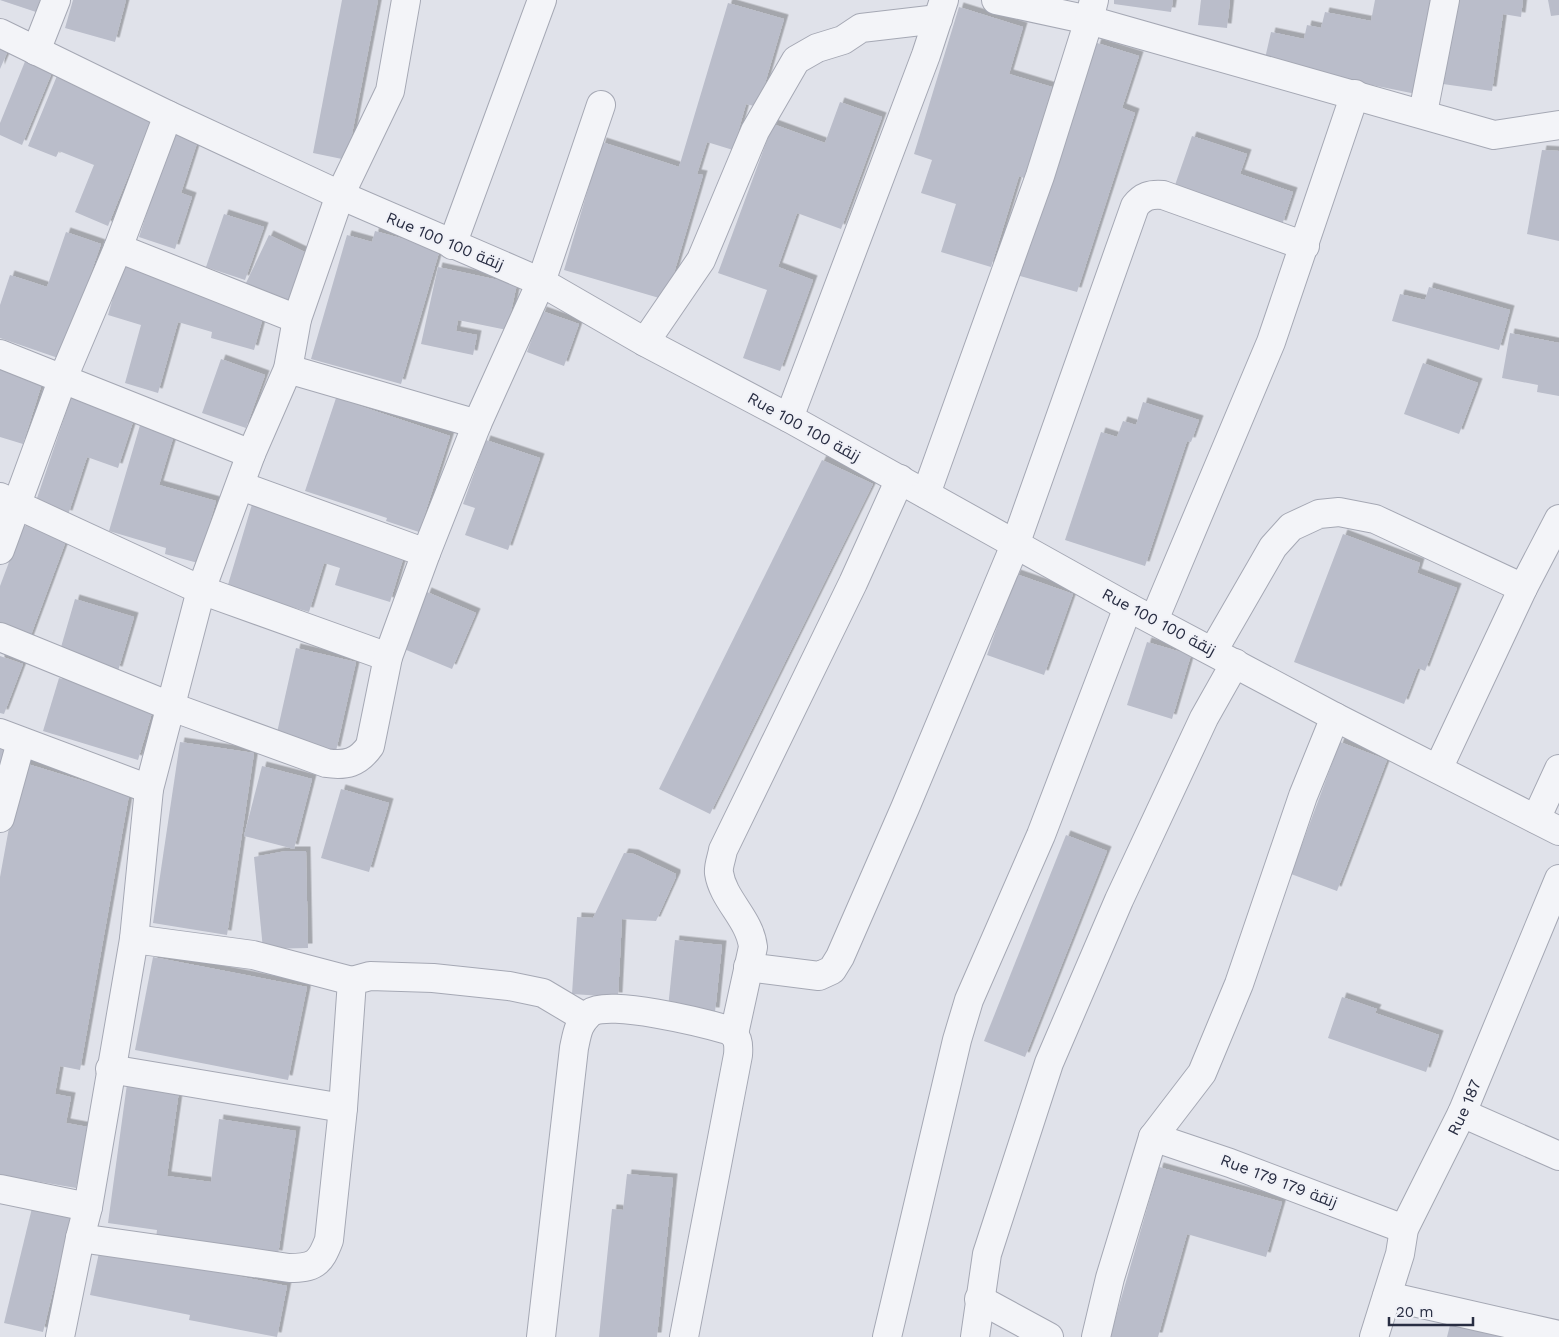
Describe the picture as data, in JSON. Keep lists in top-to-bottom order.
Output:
{
  "streets": {
    "street": ["Rue 100 زنقة 100", "Rue 187", "Rue 179 زنقة 179"]
  },
  "crossings": [
    ["Rue 187", "Rue 179 زنقة 179"]
  ],
  "scale_bar": "20 m"
}
